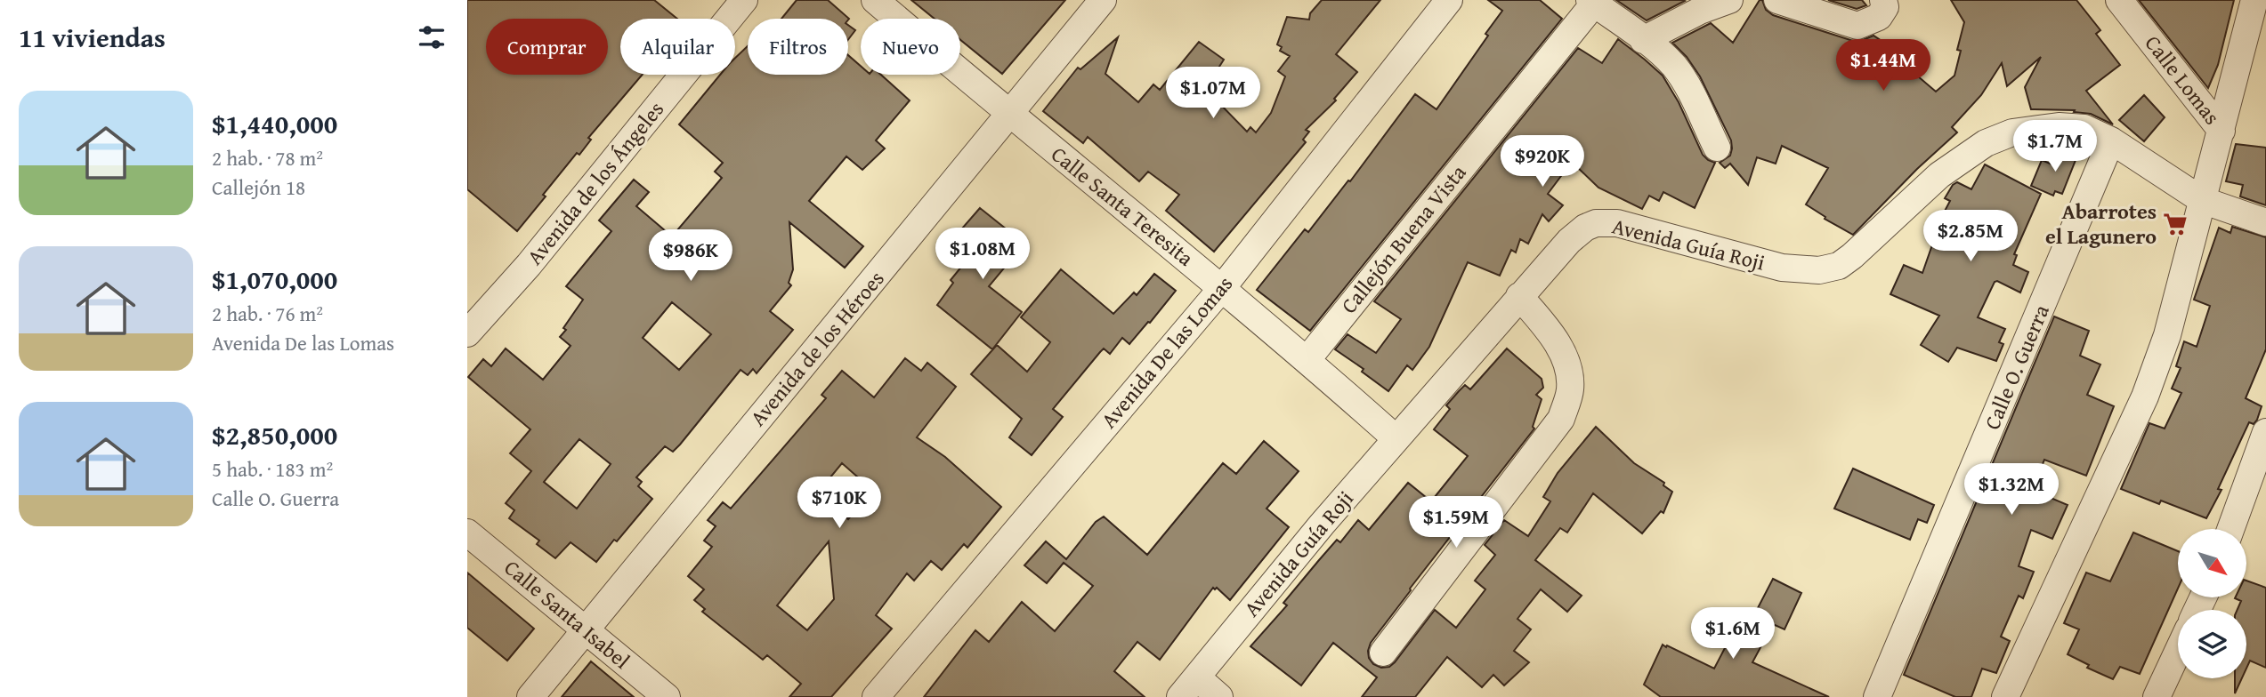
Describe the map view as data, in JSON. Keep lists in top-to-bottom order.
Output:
{
  "streets": {
    "street": [
      "Calle Lomas",
      "Avenida de los Ángeles",
      "Calle Santa Teresita",
      "Callejón Buena Vista",
      "Avenida Guía Roji",
      "Avenida de los Héroes",
      "Avenida De las Lomas",
      "Calle O. Guerra",
      "Calle Santa Isabel"
    ]
  },
  "crossings": [
    ["Calle Santa Teresita", "Callejón Buena Vista"],
    ["Calle Santa Teresita", "Avenida Guía Roji"],
    ["Calle Santa Teresita", "Avenida de los Héroes"],
    ["Calle Santa Teresita", "Avenida De las Lomas"],
    ["Avenida Guía Roji", "Calle O. Guerra"],
    ["Avenida de los Héroes", "Calle Santa Isabel"]
  ],
  "places": {
    "supermarket": ["Abarrotes el Lagunero"]
  },
  "north": "bottom right",
  "page": {
    "heading": "11 viviendas",
    "chip": [
      "Comprar",
      "Alquilar",
      "Filtros",
      "Nuevo"
    ],
    "price": [
      "$1.44M",
      "$1.07M",
      "$1.7M",
      "$920K",
      "$2.85M",
      "$1.08M",
      "$986K",
      "$1.32M",
      "$710K",
      "$1.59M",
      "$1.6M"
    ],
    "list": [
      {
        "name": "$1,440,000",
        "note": "2 hab. · 78 m² · Callejón 18"
      },
      {
        "name": "$1,070,000",
        "note": "2 hab. · 76 m² · Avenida De las Lomas"
      },
      {
        "name": "$2,850,000",
        "note": "5 hab. · 183 m² · Calle O. Guerra"
      }
    ]
  }
}
